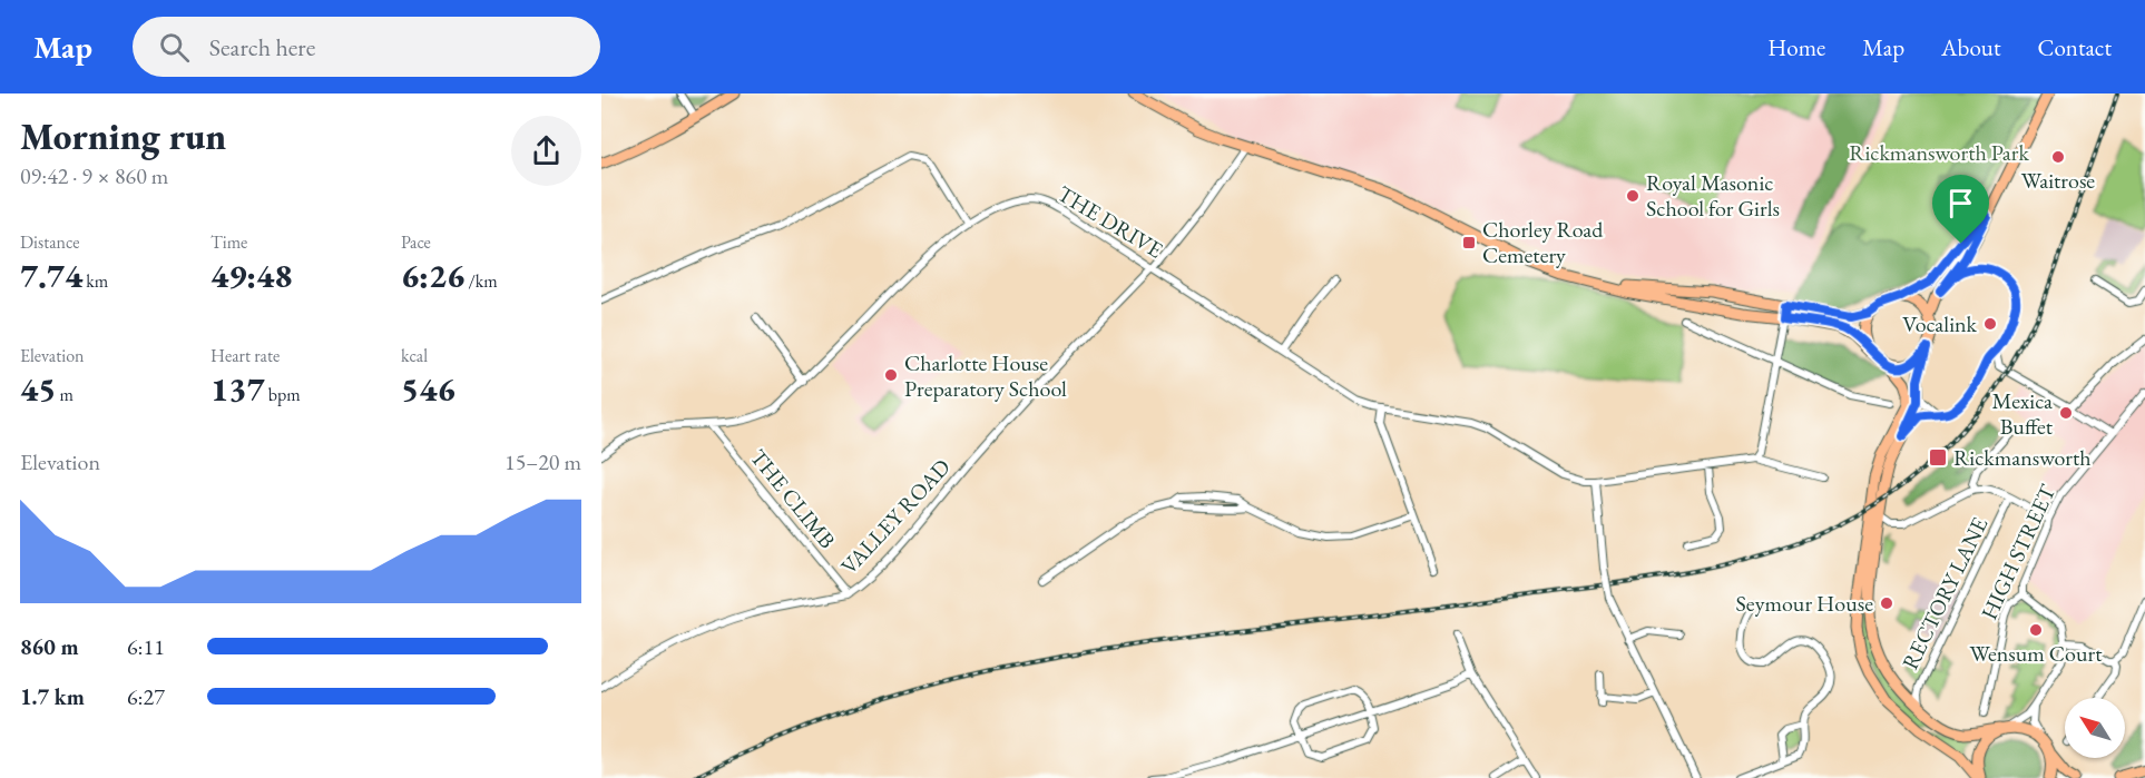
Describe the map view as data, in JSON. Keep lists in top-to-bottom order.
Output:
{
  "streets": {
    "street": [
      "THE DRIVE",
      "THE CLIMB",
      "VALLEY ROAD",
      "HIGH STREET",
      "RECTORY LANE"
    ]
  },
  "crossings": [
    ["THE DRIVE", "THE CLIMB"],
    ["THE DRIVE", "VALLEY ROAD"],
    ["THE CLIMB", "VALLEY ROAD"]
  ],
  "parks": ["Rickmansworth Park"],
  "places": {
    "other": [
      "Waitrose",
      "Royal Masonic School for Girls",
      "Vocalink",
      "Charlotte House Preparatory School",
      "Mexica Buffet",
      "Seymour House",
      "Wensum Court"
    ],
    "transit": ["Chorley Road Cemetery", "Rickmansworth"]
  },
  "north": "top left",
  "page": {
    "header": "Map",
    "search": "Search here",
    "nav": [
      "Home",
      "Map",
      "About",
      "Contact"
    ],
    "heading": ["Morning run", "09:42 · 9 × 860 m"],
    "stats": [
      ["Distance", "7.74 km"],
      ["Time", "49:48"],
      ["Pace", "6:26 /km"],
      ["Elevation", "45 m"],
      ["Heart rate", "137 bpm"],
      ["kcal", "546"]
    ],
    "chart": ["Elevation", "15–20 m"],
    "list": [
      {
        "name": "860 m",
        "note": "6:11"
      },
      {
        "name": "1.7 km",
        "note": "6:27"
      }
    ]
  }
}
